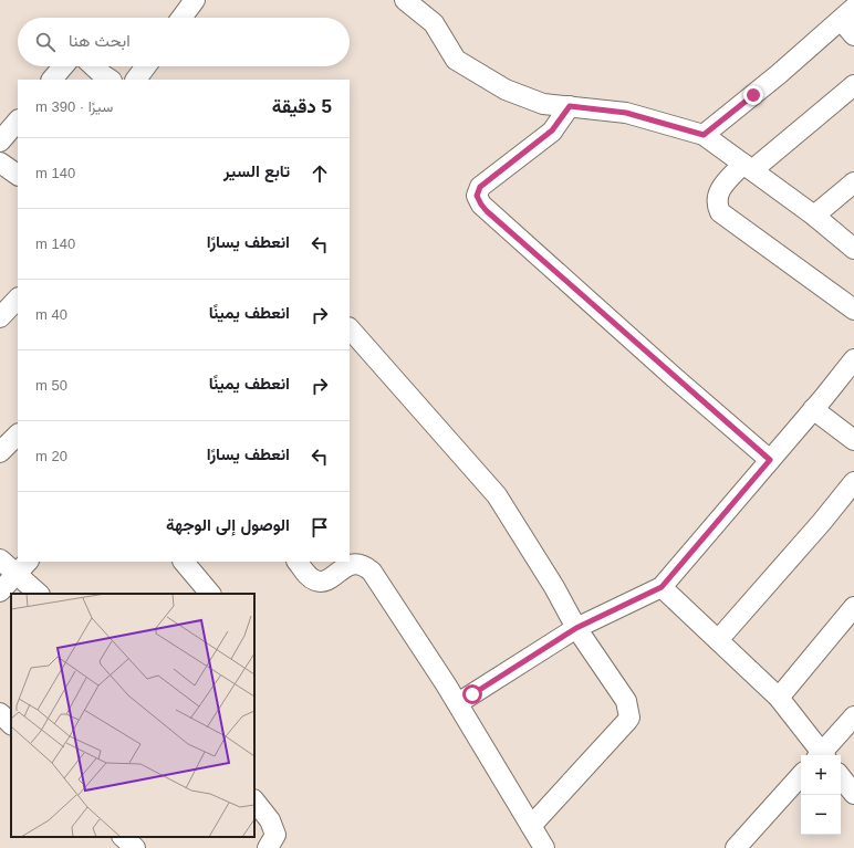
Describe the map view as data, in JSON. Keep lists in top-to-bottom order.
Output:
{
  "page": {
    "search": "ابحث هنا",
    "heading": ["5 دقيقة", "سيرًا · 390 m"],
    "list": [
      ["تابع السير", "140 m"],
      ["انعطف يسارًا", "140 m"],
      ["انعطف يمينًا", "40 m"],
      ["انعطف يمينًا", "50 m"],
      ["انعطف يسارًا", "20 m"],
      "الوصول إلى الوجهة"
    ],
    "map_buttons": ["+", "−"]
  }
}
